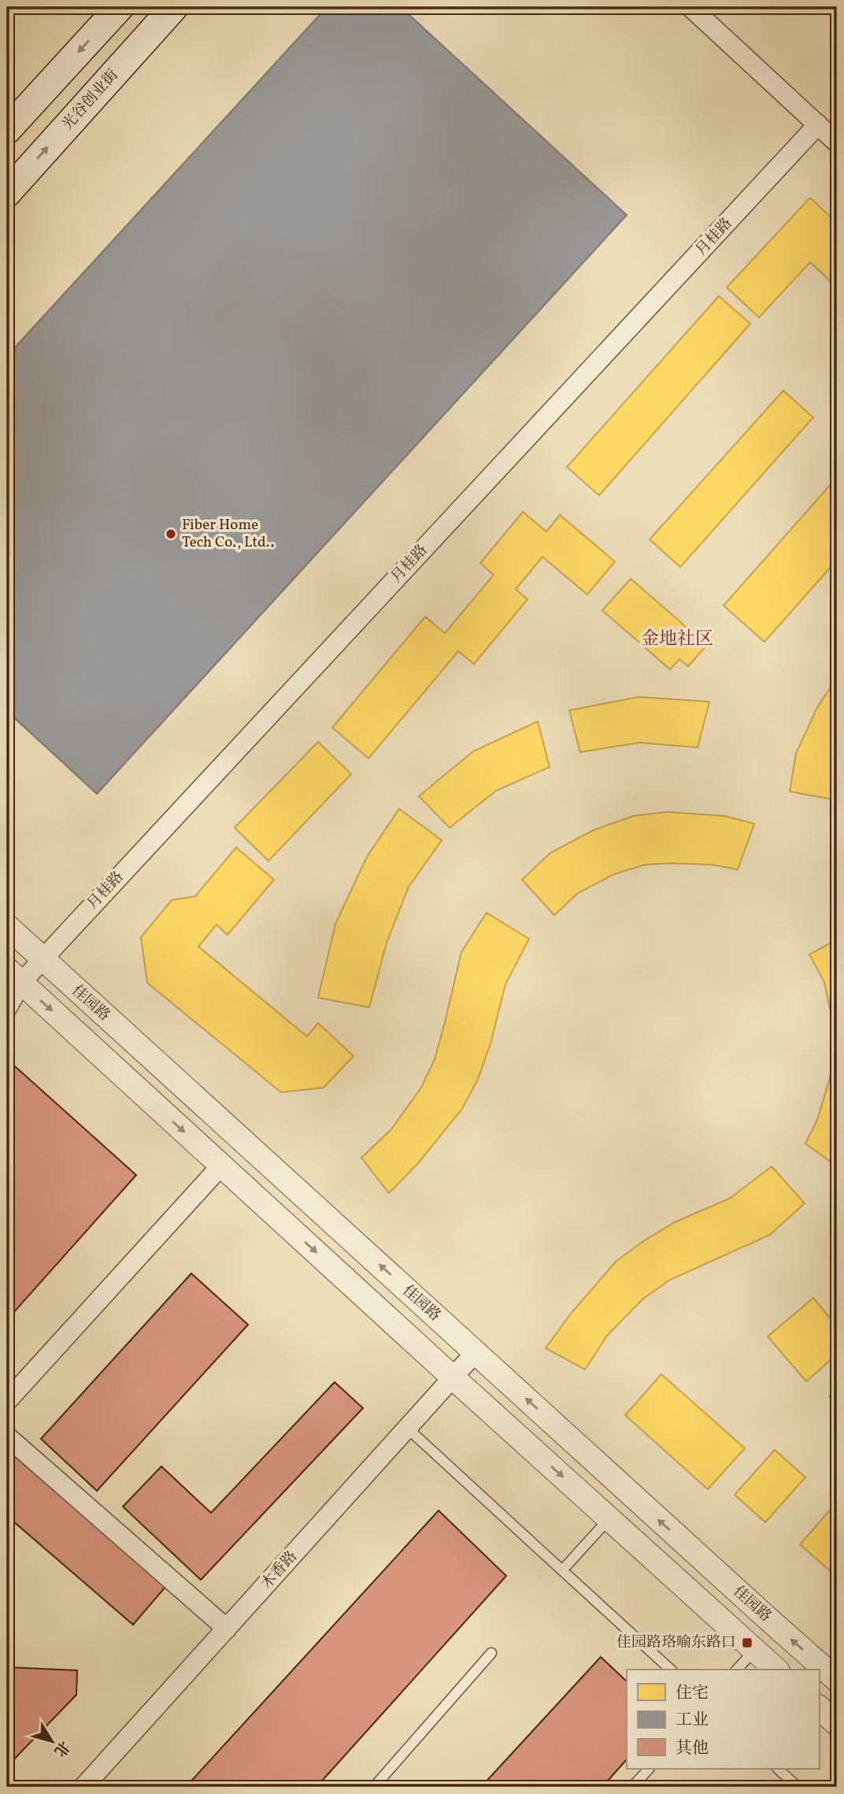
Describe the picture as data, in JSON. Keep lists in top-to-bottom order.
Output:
{
  "streets": {
    "main road": ["光谷创业街"],
    "street": ["月桂路", "佳园路", "木香路"]
  },
  "crossings": [
    ["月桂路", "佳园路"],
    ["佳园路", "木香路"]
  ],
  "districts": ["金地社区"],
  "places": {
    "other": ["Fiber Home Tech Co., Ltd.."],
    "transit": ["佳园路珞喻东路口"]
  },
  "legend": ["住宅", "工业", "其他"],
  "north": "bottom right"
}
